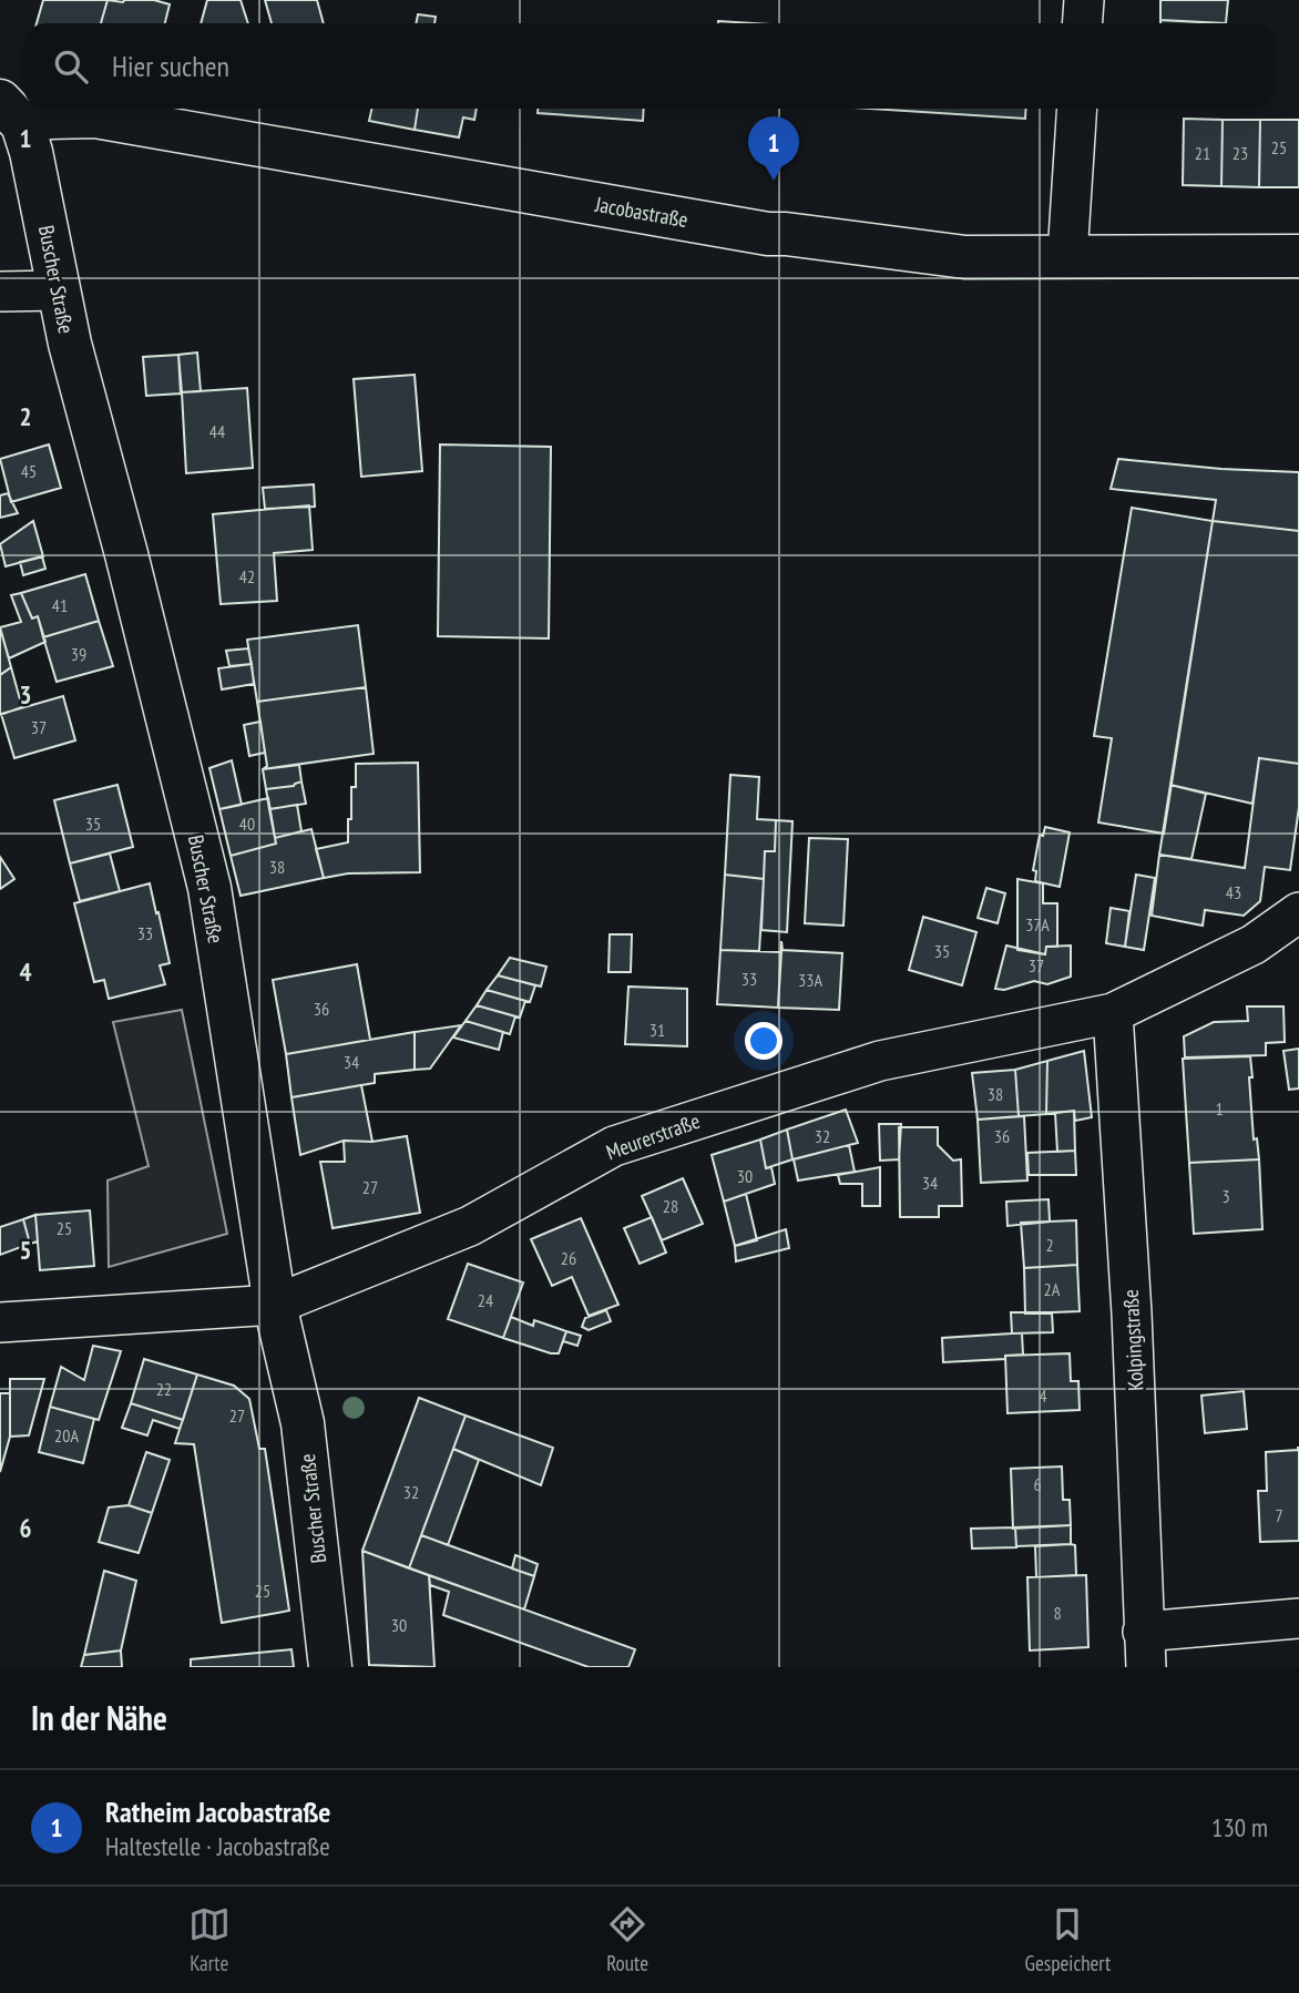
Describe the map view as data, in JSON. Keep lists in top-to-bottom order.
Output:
{
  "streets": {
    "main road": ["Jacobastraße", "Buscher Straße"],
    "street": ["Meurerstraße", "Kolpingstraße"]
  },
  "crossings": [
    ["Jacobastraße", "Buscher Straße"],
    ["Buscher Straße", "Meurerstraße"],
    ["Meurerstraße", "Kolpingstraße"]
  ],
  "house_numbers": [
    "25",
    "21",
    "23",
    "44",
    "45",
    "42",
    "41",
    "39",
    "37",
    "35",
    "40",
    "38",
    "43",
    "37A",
    "33",
    "35",
    "37",
    "33",
    "33A",
    "36",
    "31",
    "34",
    "38",
    "1",
    "32",
    "36",
    "30",
    "34",
    "27",
    "3",
    "28",
    "25",
    "2",
    "26",
    "2A",
    "24",
    "22",
    "4",
    "27",
    "20A",
    "6",
    "32",
    "7",
    "25",
    "8",
    "30"
  ],
  "page": {
    "search": "Hier suchen",
    "pins": "1",
    "heading": "In der Nähe",
    "list": [
      {
        "mark": "1",
        "name": "Ratheim Jacobastraße",
        "note": "Haltestelle · Jacobastraße",
        "value": "130 m"
      }
    ],
    "nav": ["Karte", "Route", "Gespeichert"]
  },
  "grid": {
    "rows": [
      "1",
      "2",
      "3",
      "4",
      "5",
      "6"
    ]
  }
}
